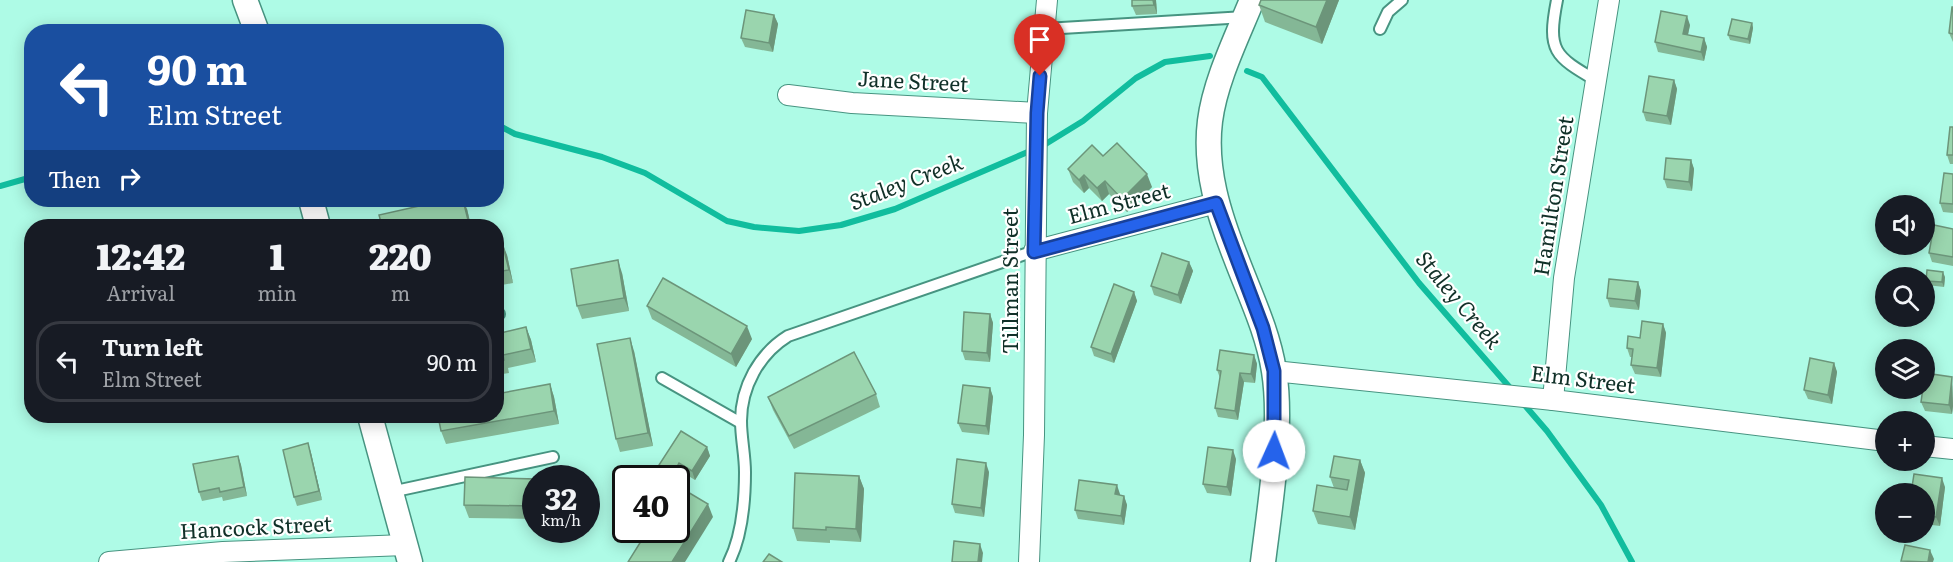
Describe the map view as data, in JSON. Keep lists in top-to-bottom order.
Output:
{
  "streets": {
    "street": [
      "Jane Street",
      "Hamilton Street",
      "Elm Street",
      "Tillman Street",
      "Hancock Street"
    ]
  },
  "crossings": [
    ["Jane Street", "Tillman Street"],
    ["Hamilton Street", "Elm Street"],
    ["Elm Street", "Tillman Street"]
  ],
  "water": ["Staley Creek"],
  "page": {
    "turn": ["90 m", "Elm Street"],
    "then": "Then",
    "map_buttons": ["+", "−"],
    "eta": [
      "12:42",
      "Arrival",
      "1",
      "min",
      "220",
      "m"
    ],
    "list": [
      {
        "name": "Turn left",
        "note": "Elm Street",
        "value": "90 m"
      }
    ],
    "speed": "32 km/h",
    "limit": "40"
  }
}
